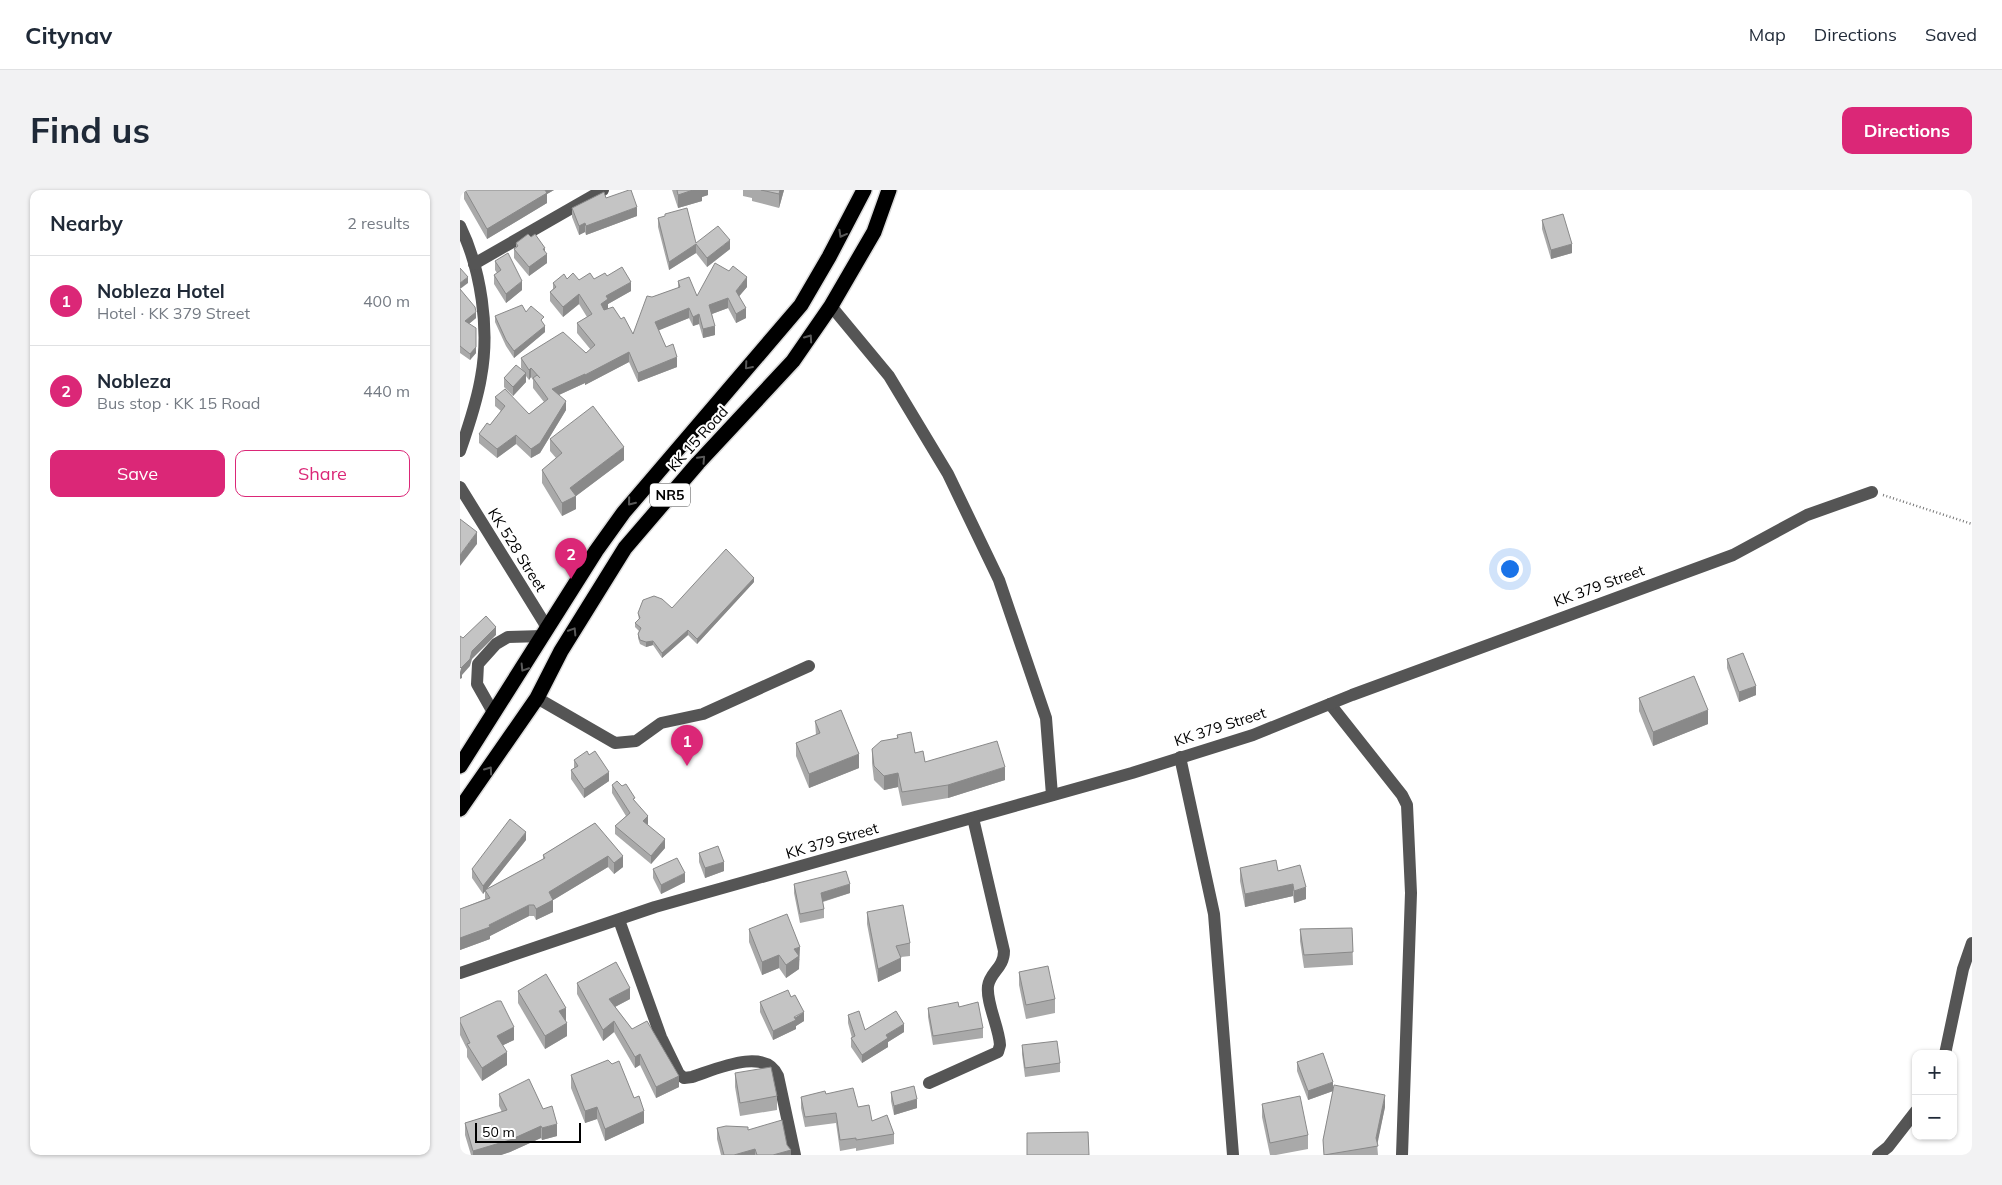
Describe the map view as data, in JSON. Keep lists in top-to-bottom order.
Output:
{
  "streets": {
    "highway": ["KK 15 Road", "NR5"],
    "street": ["KK 528 Street", "KK 379 Street"]
  },
  "crossings": [
    ["KK 15 Road", "KK 528 Street"]
  ],
  "scale_bar": "50 m",
  "page": {
    "header": "Citynav",
    "nav": ["Map", "Directions", "Saved"],
    "buttons": [
      "Directions",
      ["Save", "Share"]
    ],
    "title": "Find us",
    "heading": ["Nearby", "2 results"],
    "list": [
      {
        "mark": "1",
        "name": "Nobleza Hotel",
        "note": "Hotel · KK 379 Street",
        "value": "400 m"
      },
      {
        "mark": "2",
        "name": "Nobleza",
        "note": "Bus stop · KK 15 Road",
        "value": "440 m"
      }
    ],
    "pins": ["2", "1"],
    "map_buttons": ["+", "−"],
    "scale": "50 m"
  }
}
